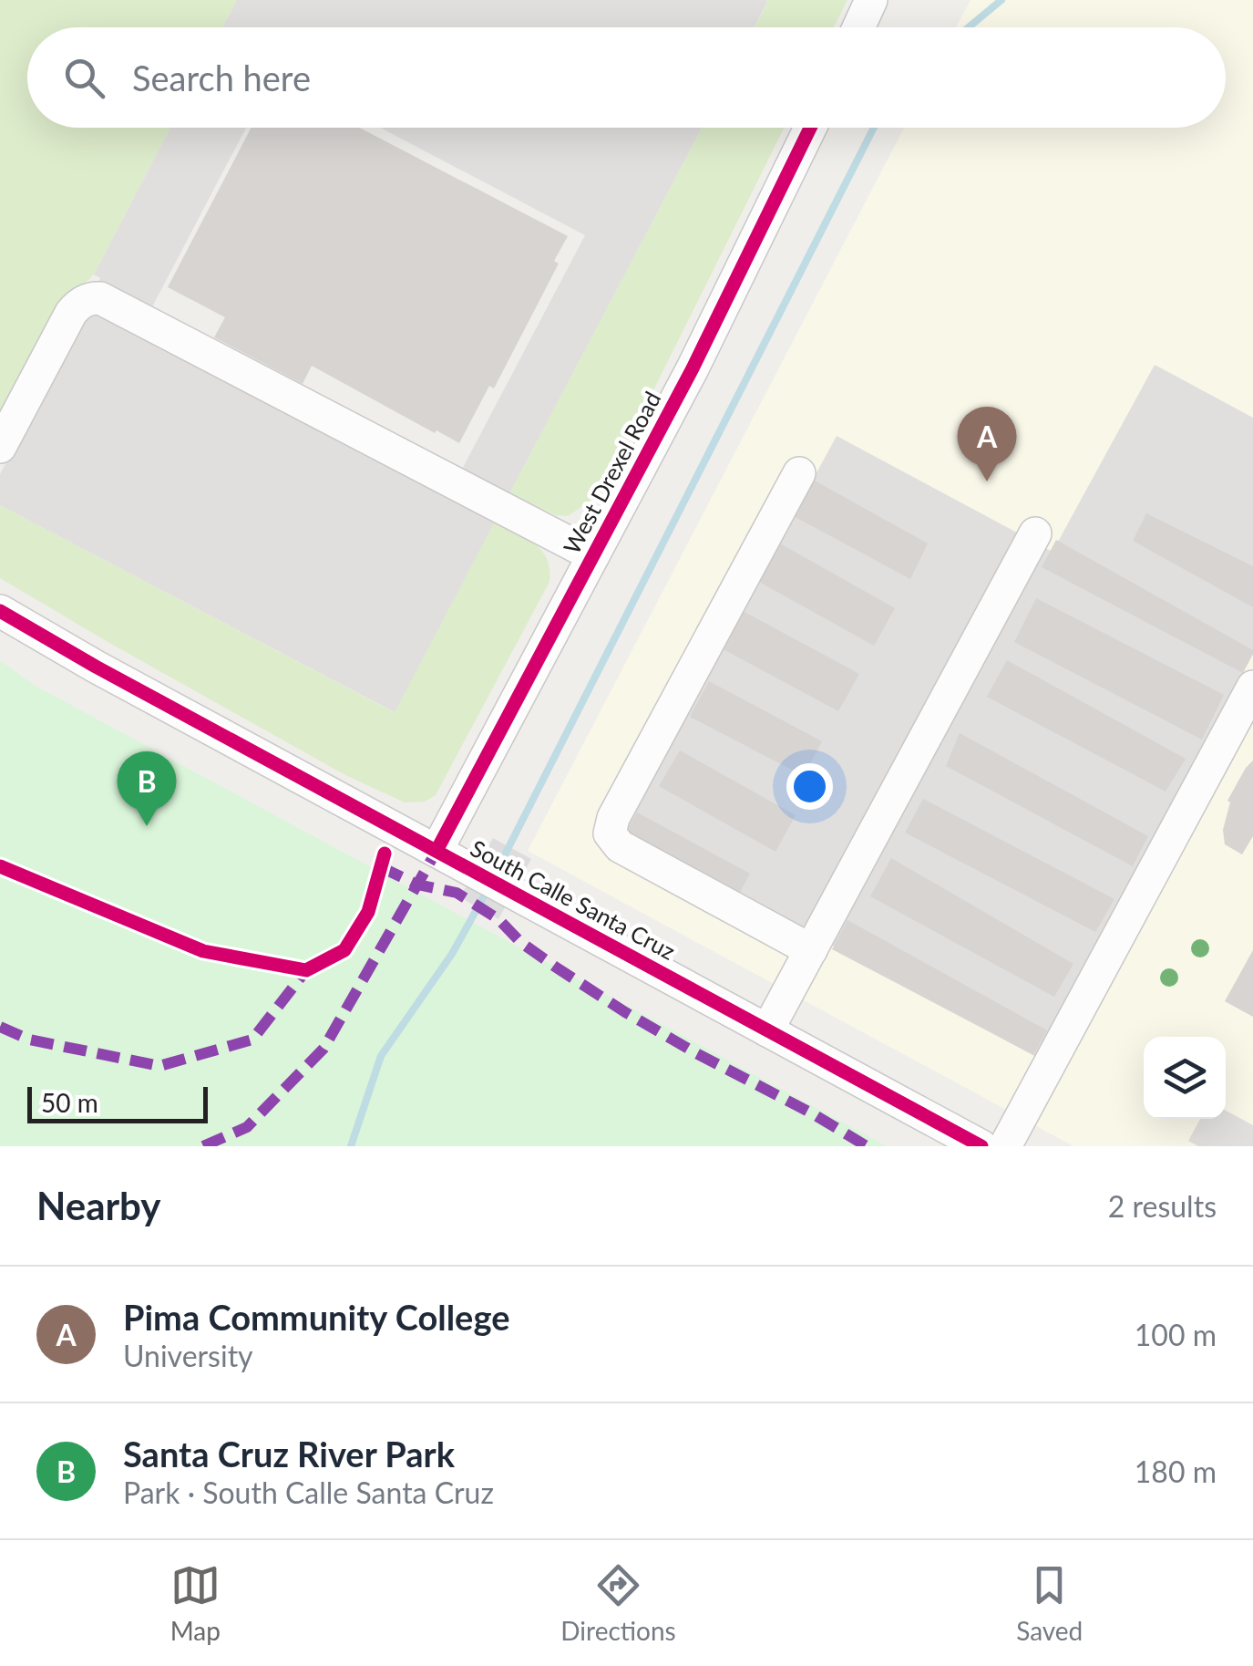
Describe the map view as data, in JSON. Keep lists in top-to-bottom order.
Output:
{
  "streets": {
    "street": ["West Drexel Road", "South Calle Santa Cruz"]
  },
  "crossings": [
    ["West Drexel Road", "South Calle Santa Cruz"]
  ],
  "scale_bar": "50 m",
  "page": {
    "search": "Search here",
    "pins": ["A", "B"],
    "scale": "50 m",
    "heading": ["Nearby", "2 results"],
    "list": [
      {
        "mark": "A",
        "name": "Pima Community College",
        "note": "University",
        "value": "100 m"
      },
      {
        "mark": "B",
        "name": "Santa Cruz River Park",
        "note": "Park · South Calle Santa Cruz",
        "value": "180 m"
      }
    ],
    "nav": ["Map", "Directions", "Saved"]
  }
}
